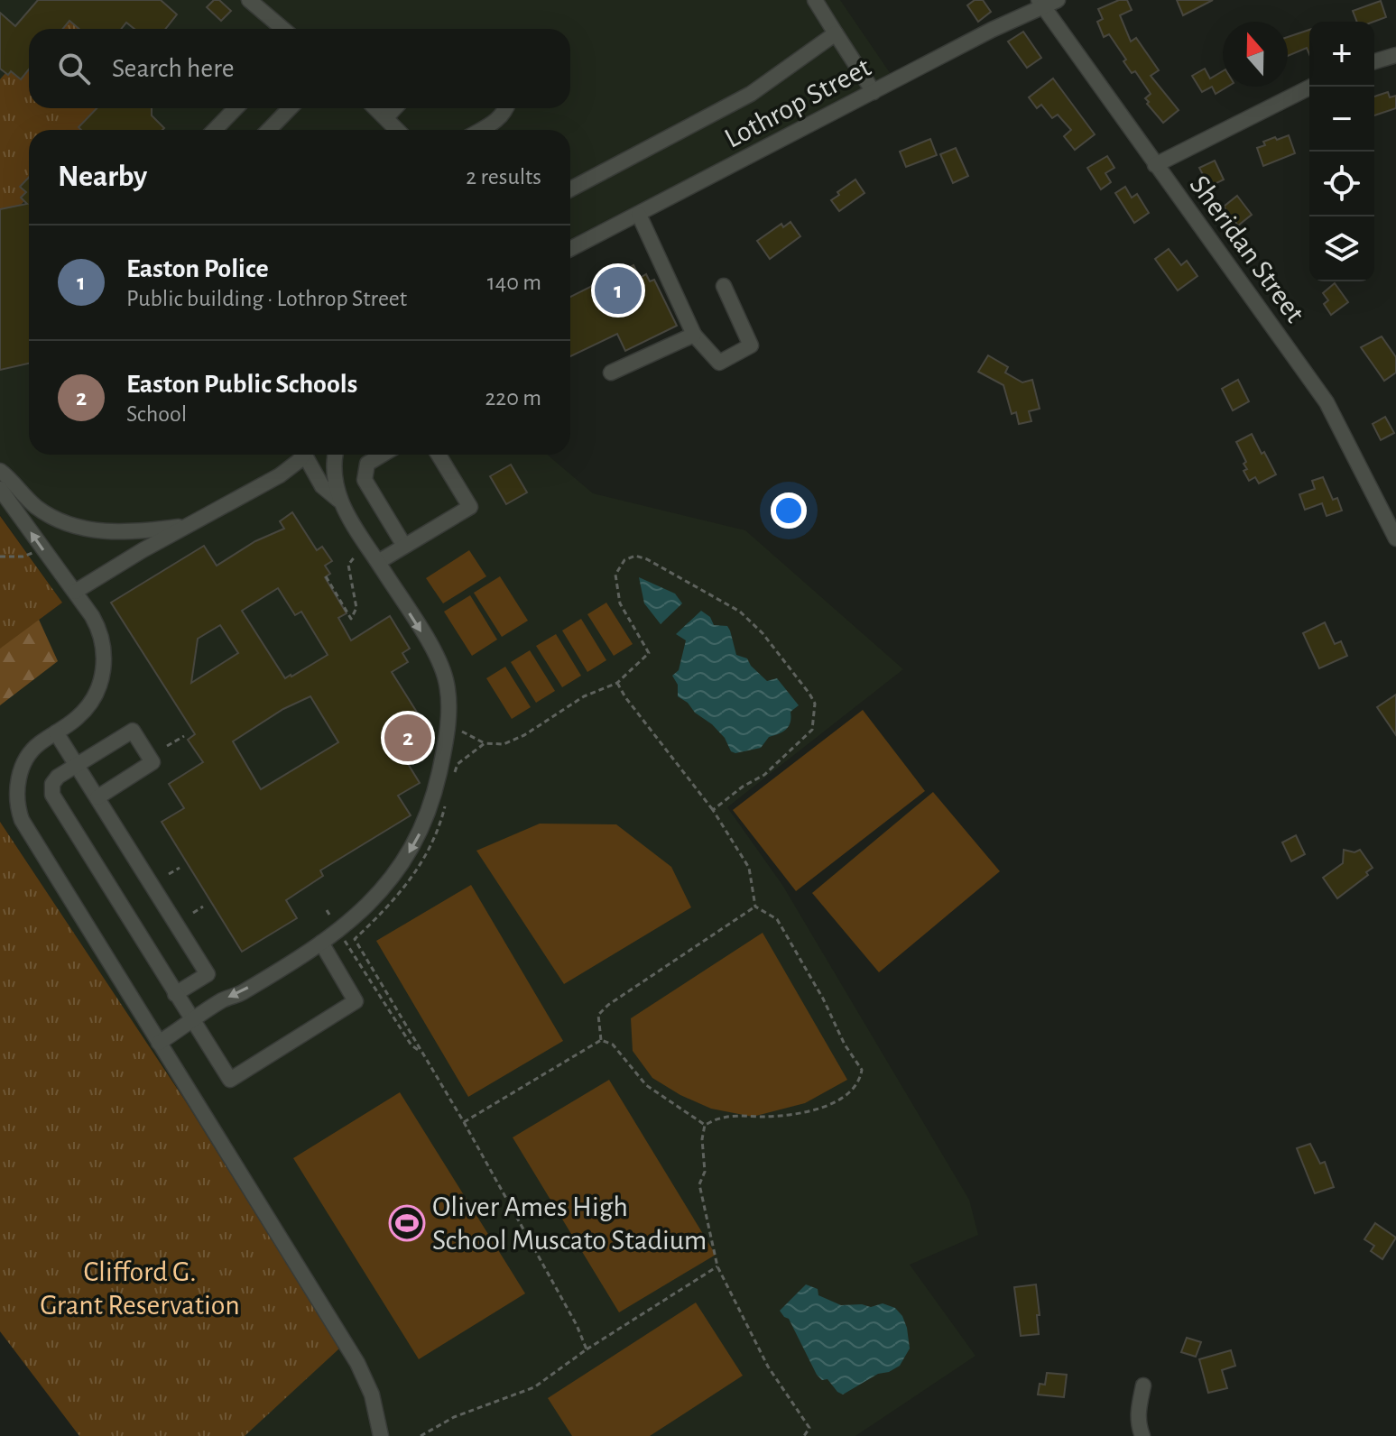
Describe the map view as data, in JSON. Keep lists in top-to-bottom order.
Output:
{
  "streets": {
    "street": ["Lothrop Street", "Sheridan Street"]
  },
  "crossings": [
    ["Lothrop Street", "Sheridan Street"]
  ],
  "parks": ["Clifford G. Grant Reservation"],
  "places": {
    "sports": ["Oliver Ames High School Muscato Stadium"]
  },
  "north": "top",
  "page": {
    "map_buttons": ["+", "−"],
    "search": "Search here",
    "heading": ["Nearby", "2 results"],
    "list": [
      {
        "mark": "1",
        "name": "Easton Police",
        "note": "Public building · Lothrop Street",
        "value": "140 m"
      },
      {
        "mark": "2",
        "name": "Easton Public Schools",
        "note": "School",
        "value": "220 m"
      }
    ],
    "pins": ["1", "2"]
  }
}
